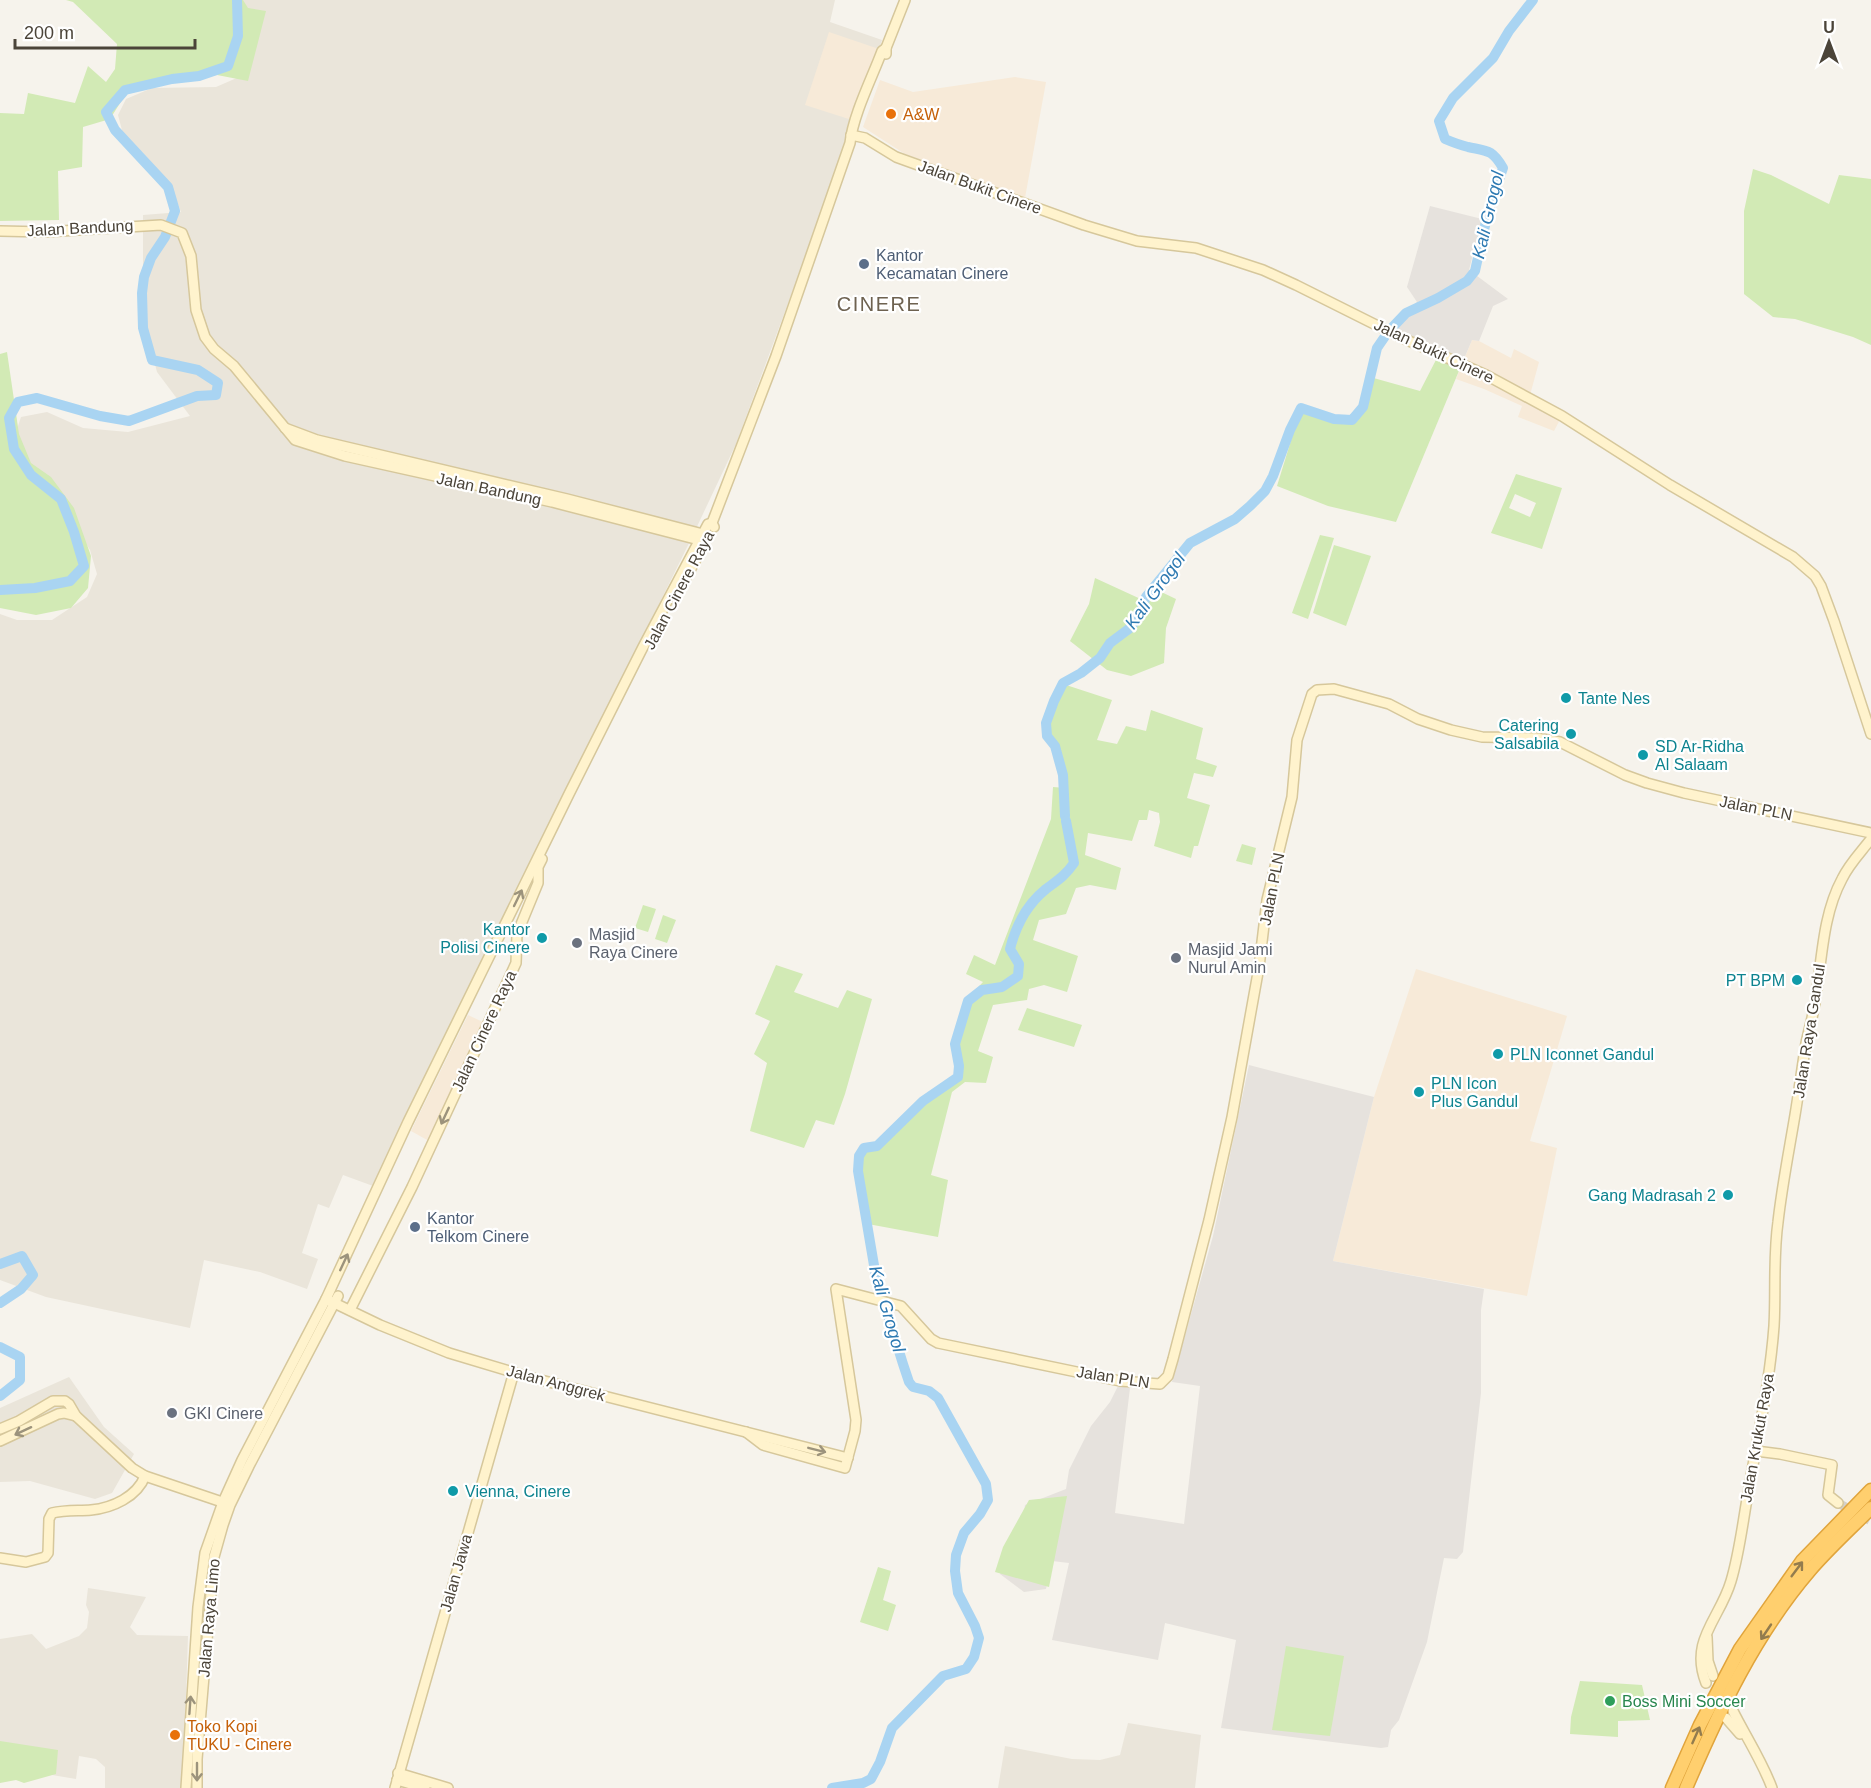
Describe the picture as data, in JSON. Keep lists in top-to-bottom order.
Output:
{
  "streets": {
    "street": [
      "Jalan Bukit Cinere",
      "Jalan Bandung",
      "Jalan Cinere Raya",
      "Jalan PLN",
      "Jalan Raya Gandul",
      "Jalan Anggrek",
      "Jalan Krukut Raya",
      "Jalan Jawa",
      "Jalan Raya Limo"
    ]
  },
  "crossings": [
    ["Jalan Bukit Cinere", "Jalan Cinere Raya"],
    ["Jalan Bandung", "Jalan Cinere Raya"],
    ["Jalan Cinere Raya", "Jalan Anggrek"],
    ["Jalan Cinere Raya", "Jalan Raya Limo"],
    ["Jalan PLN", "Jalan Anggrek"],
    ["Jalan Raya Gandul", "Jalan Krukut Raya"],
    ["Jalan Anggrek", "Jalan Jawa"],
    ["Jalan Anggrek", "Jalan Raya Limo"]
  ],
  "districts": ["CINERE"],
  "water": ["Kali Grogol"],
  "places": [
    "A&W",
    "Kantor Kecamatan Cinere",
    "Tante Nes",
    "Catering Salsabila",
    "SD Ar-Ridha Al Salaam",
    "Kantor Polisi Cinere",
    "Masjid Raya Cinere",
    "Masjid Jami Nurul Amin",
    "PT BPM",
    "PLN Iconnet Gandul",
    "PLN Icon Plus Gandul",
    "Gang Madrasah 2",
    "Kantor Telkom Cinere",
    "GKI Cinere",
    "Vienna, Cinere",
    "Boss Mini Soccer",
    "Toko Kopi TUKU - Cinere"
  ],
  "scale_bar": "200 m",
  "north": "top"
}
